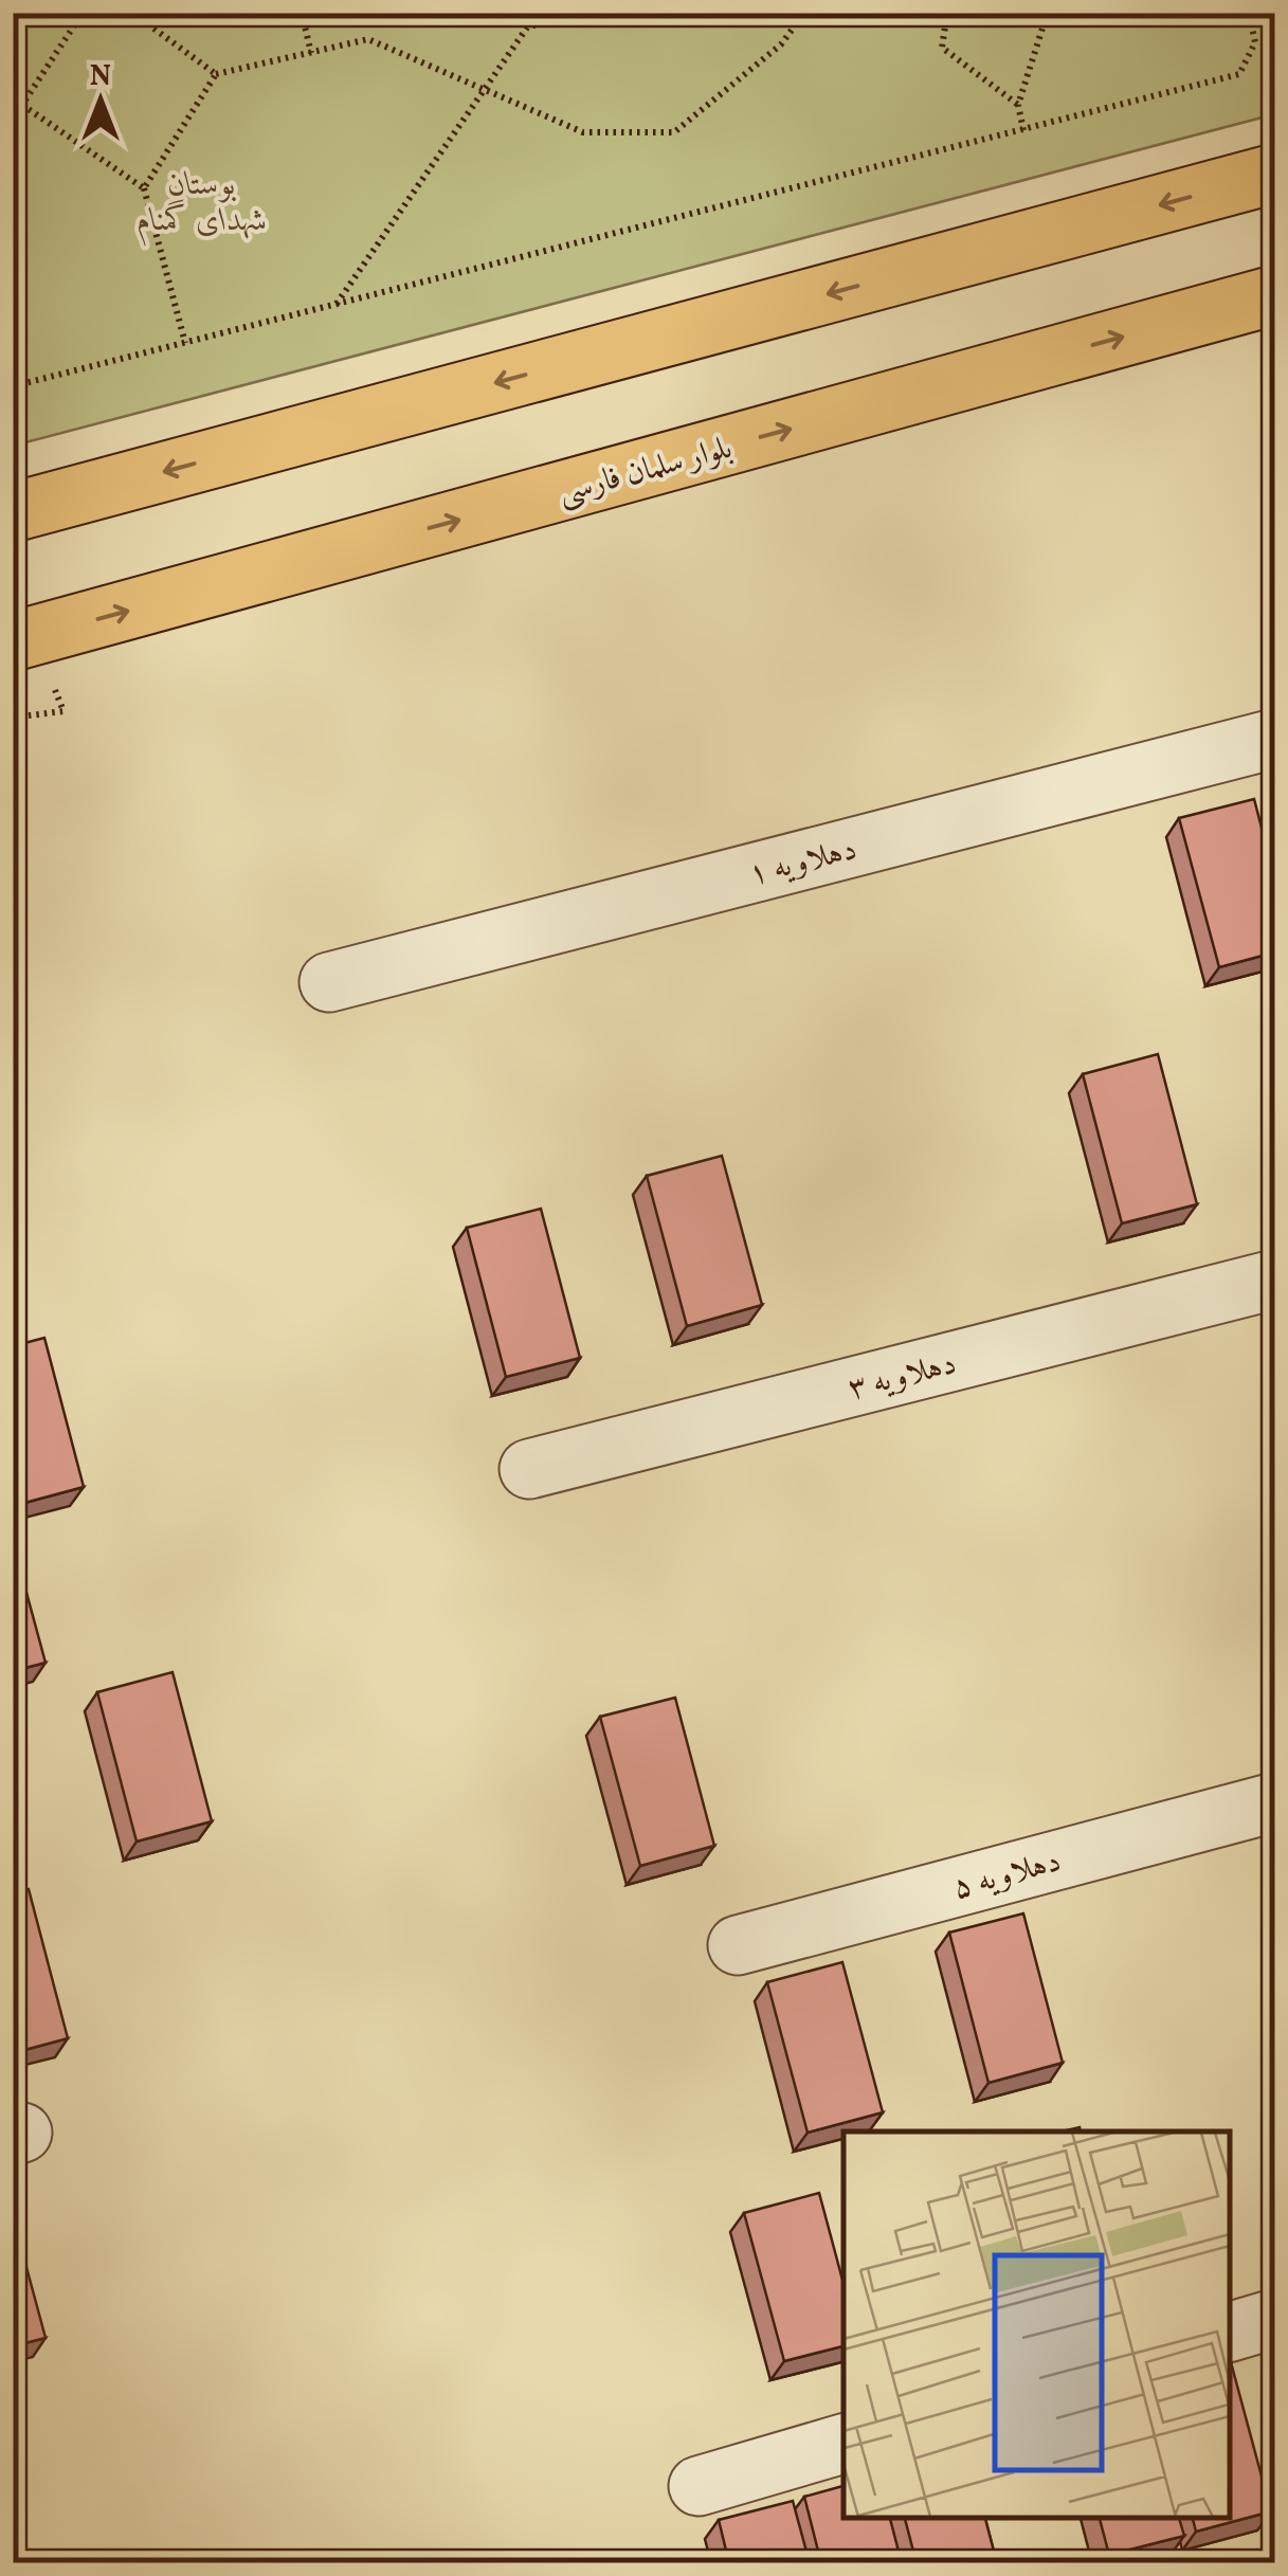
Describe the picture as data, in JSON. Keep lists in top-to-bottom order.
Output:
{
  "streets": {
    "main road": ["بلوار سلمان فارسی"],
    "street": ["دهلاویه ۱", "دهلاویه ۳", "دهلاویه ۵"]
  },
  "parks": ["بوستان شهدای گمنام"],
  "north": "top"
}
